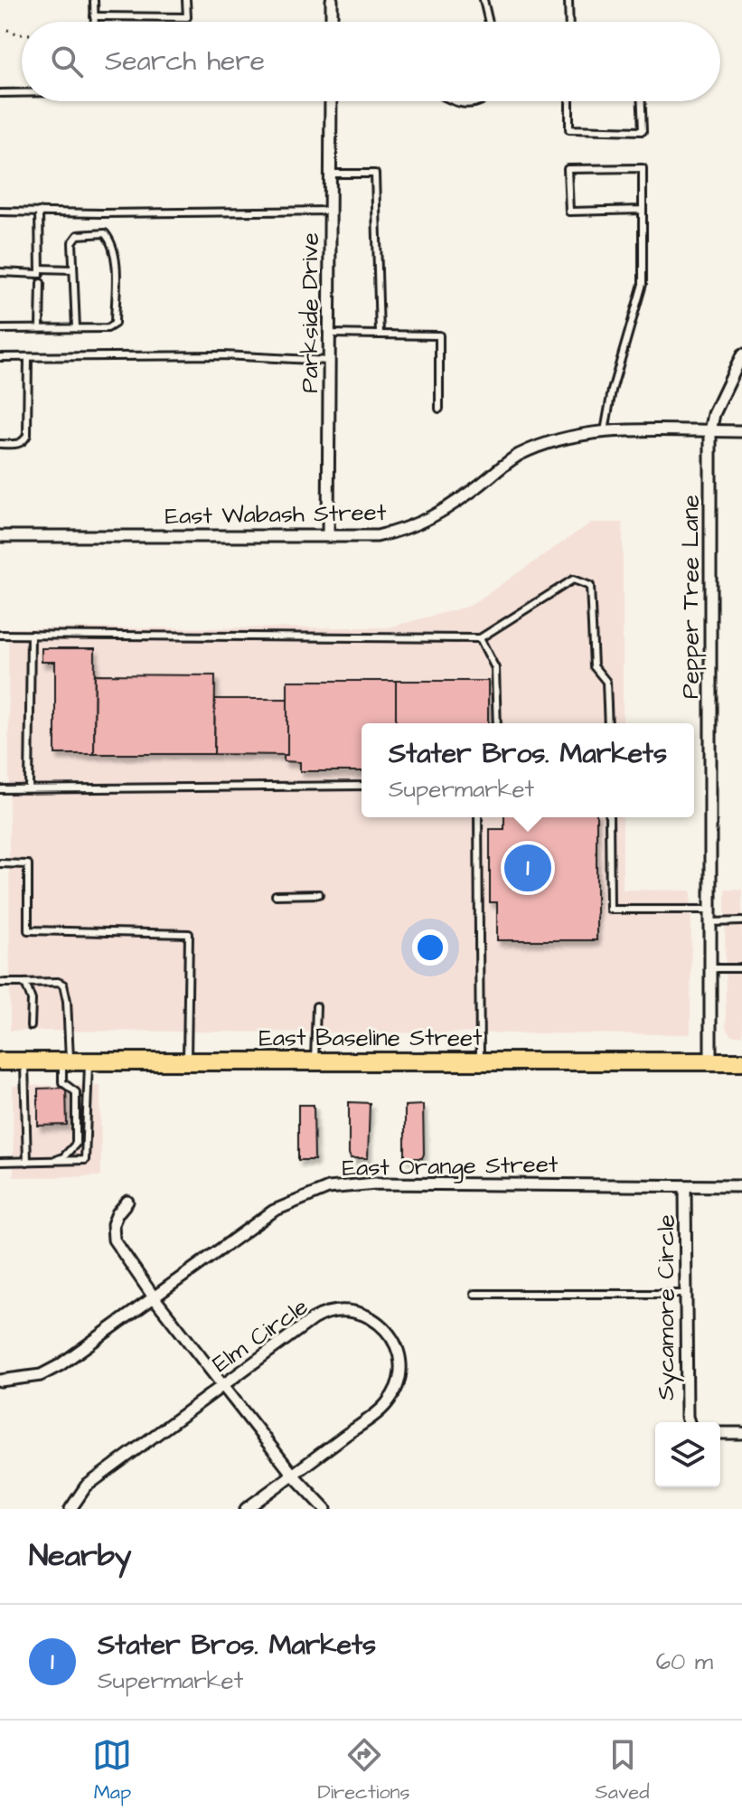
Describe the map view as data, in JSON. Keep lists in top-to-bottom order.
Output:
{
  "streets": {
    "main road": ["East Baseline Street"],
    "street": [
      "Parkside Drive",
      "East Wabash Street",
      "Pepper Tree Lane",
      "East Orange Street",
      "Sycamore Circle",
      "Elm Circle"
    ]
  },
  "crossings": [
    ["Parkside Drive", "East Wabash Street"],
    ["East Wabash Street", "Pepper Tree Lane"],
    ["Pepper Tree Lane", "East Baseline Street"],
    ["East Orange Street", "Sycamore Circle"]
  ],
  "page": {
    "search": "Search here",
    "popup": ["Stater Bros. Markets", "Supermarket"],
    "pins": "1",
    "heading": "Nearby",
    "list": [
      {
        "mark": "1",
        "name": "Stater Bros. Markets",
        "note": "Supermarket",
        "value": "60 m"
      }
    ],
    "nav": ["Map", "Directions", "Saved"]
  }
}
